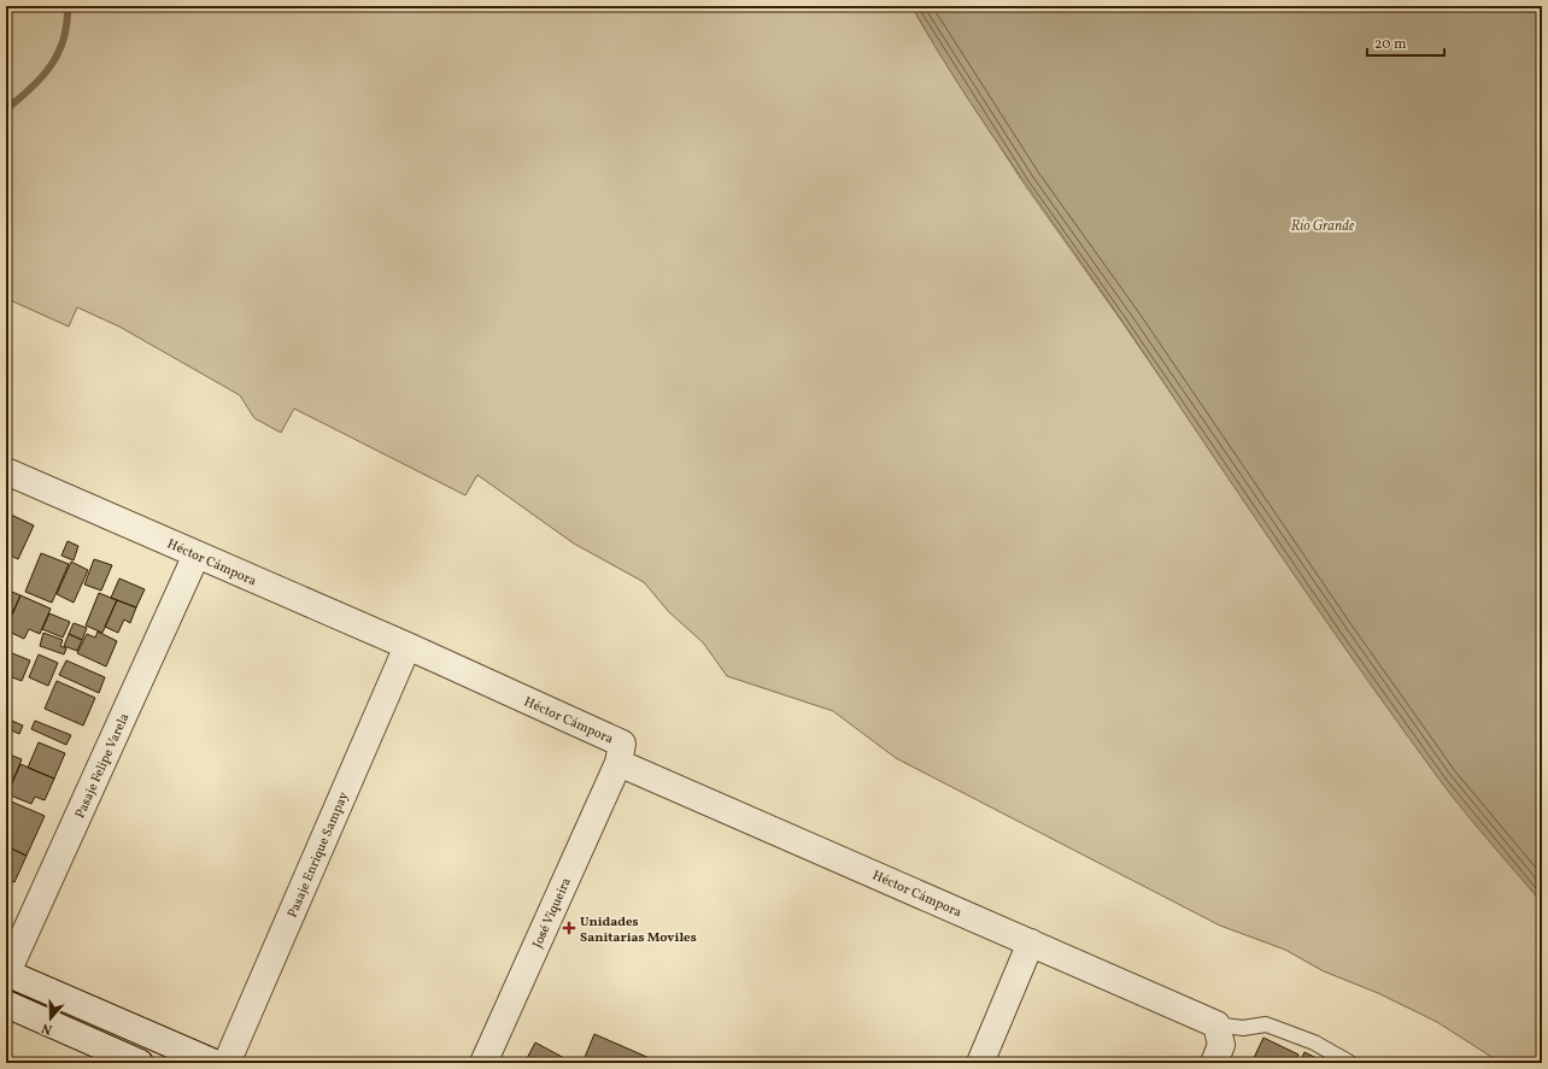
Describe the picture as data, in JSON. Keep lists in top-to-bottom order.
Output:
{
  "streets": {
    "street": [
      "Héctor Cámpora",
      "Pasaje Felipe Varela",
      "Pasaje Enrique Sampay",
      "José Viqueira"
    ]
  },
  "crossings": [
    ["Héctor Cámpora", "Pasaje Felipe Varela"],
    ["Héctor Cámpora", "Pasaje Enrique Sampay"],
    ["Héctor Cámpora", "José Viqueira"]
  ],
  "water": ["Río Grande"],
  "places": {
    "health": ["Unidades Sanitarias Moviles"]
  },
  "scale_bar": "20 m",
  "north": "bottom"
}
